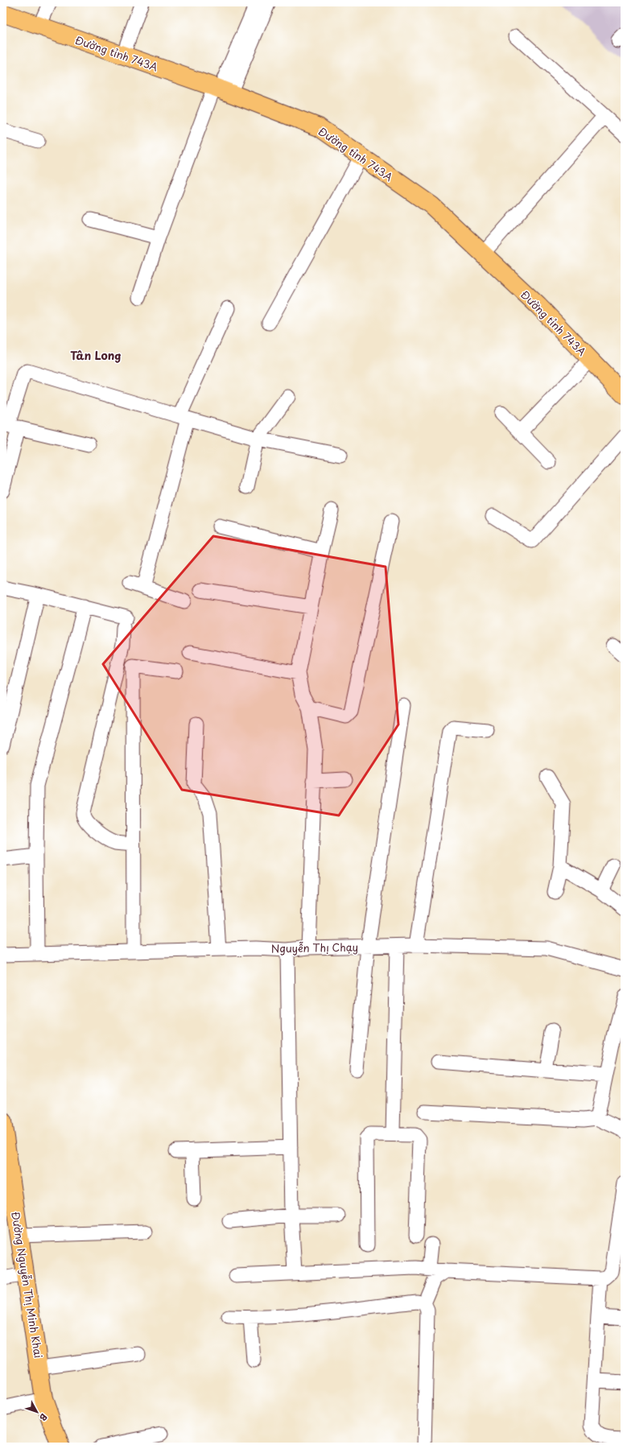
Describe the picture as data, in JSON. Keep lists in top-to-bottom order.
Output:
{
  "streets": {
    "main road": ["Đường tỉnh 743A", "Đường Nguyễn Thị Minh Khai"],
    "street": ["Nguyễn Thị Chạy"]
  },
  "districts": ["Tân Long"],
  "north": "bottom right"
}
